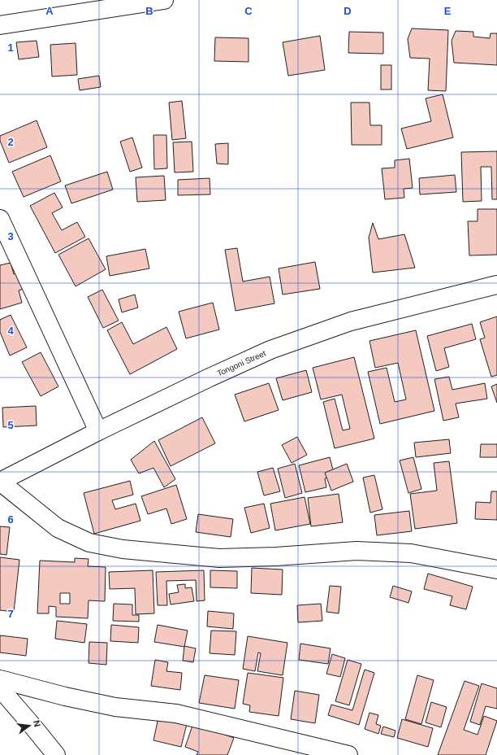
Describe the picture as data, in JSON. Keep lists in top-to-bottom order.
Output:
{
  "streets": {
    "street": ["Tongoni Street"]
  },
  "north": "right",
  "grid": {
    "columns": [
      "A",
      "B",
      "C",
      "D",
      "E"
    ],
    "rows": [
      "1",
      "2",
      "3",
      "4",
      "5",
      "6",
      "7"
    ]
  }
}
